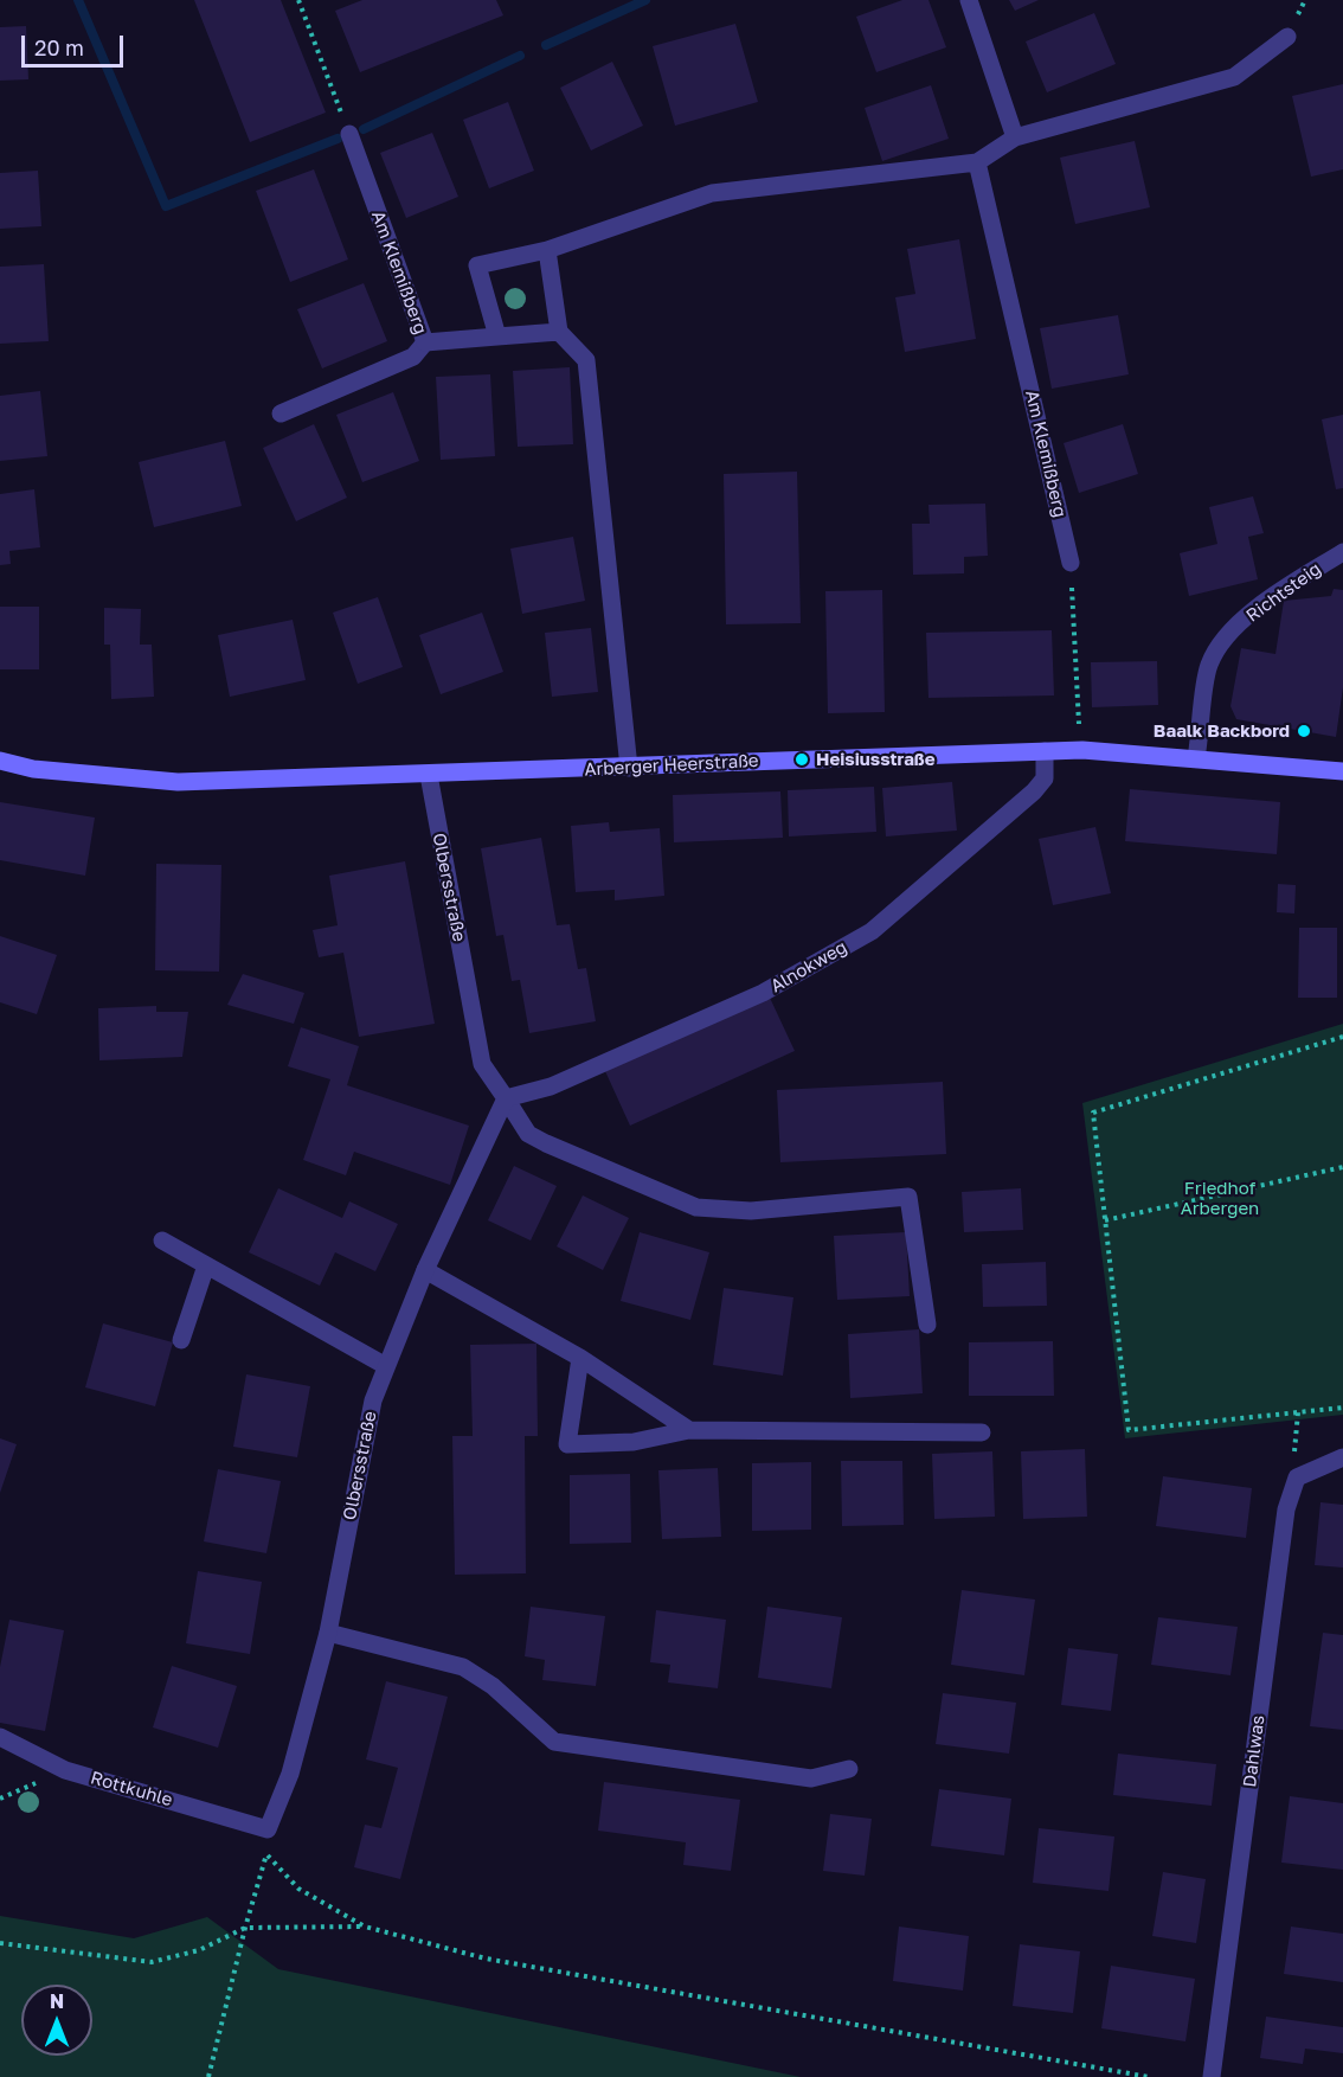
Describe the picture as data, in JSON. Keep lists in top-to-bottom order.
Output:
{
  "streets": {
    "main road": ["Arberger Heerstraße"],
    "street": [
      "Am Klemißberg",
      "Richtsteig",
      "Olbersstraße",
      "Alnokweg",
      "Dahlwas",
      "Rottkuhle"
    ]
  },
  "crossings": [
    ["Richtsteig", "Arberger Heerstraße"],
    ["Arberger Heerstraße", "Olbersstraße"],
    ["Arberger Heerstraße", "Alnokweg"],
    ["Olbersstraße", "Alnokweg"],
    ["Olbersstraße", "Rottkuhle"]
  ],
  "parks": ["Friedhof Arbergen"],
  "places": ["Baalk Backbord", "Heisiusstraße"],
  "scale_bar": "20 m",
  "north": "top"
}
